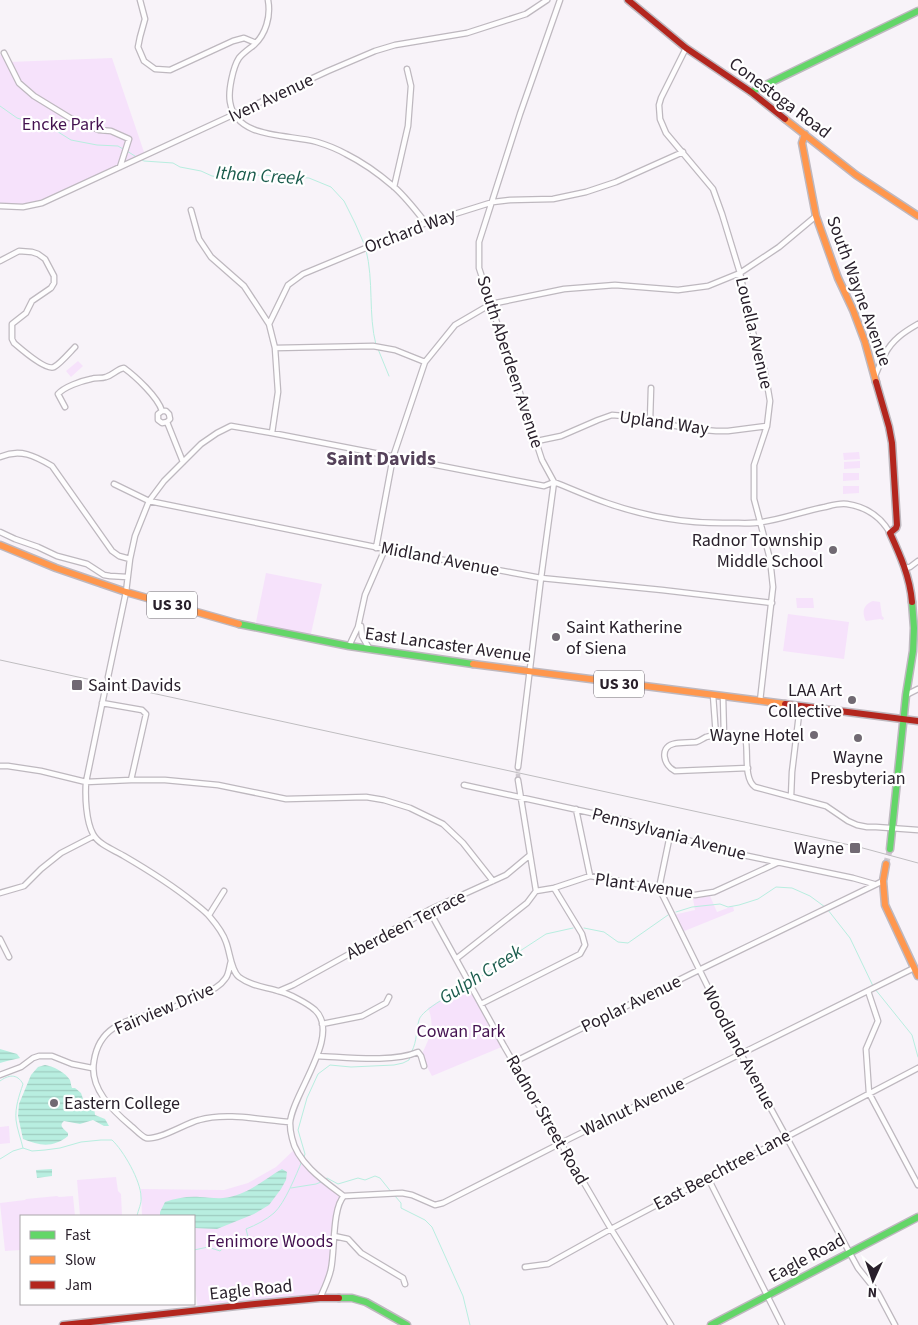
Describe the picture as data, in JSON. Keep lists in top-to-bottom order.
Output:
{
  "streets": {
    "main road": [
      "Conestoga Road",
      "South Wayne Avenue",
      "US 30",
      "East Lancaster Avenue",
      "Eagle Road"
    ],
    "street": [
      "Iven Avenue",
      "Orchard Way",
      "Louella Avenue",
      "South Aberdeen Avenue",
      "Upland Way",
      "Midland Avenue",
      "Pennsylvania Avenue",
      "Plant Avenue",
      "Aberdeen Terrace",
      "Poplar Avenue",
      "Fairview Drive",
      "Woodland Avenue",
      "Walnut Avenue",
      "Radnor Street Road",
      "East Beechtree Lane"
    ]
  },
  "crossings": [
    ["Conestoga Road", "South Wayne Avenue"],
    ["Conestoga Road", "Louella Avenue"],
    ["Orchard Way", "Louella Avenue"],
    ["Orchard Way", "South Aberdeen Avenue"],
    ["Louella Avenue", "Upland Way"],
    ["Louella Avenue", "Midland Avenue"],
    ["Louella Avenue", "East Lancaster Avenue"],
    ["South Aberdeen Avenue", "Upland Way"],
    ["US 30", "East Lancaster Avenue"],
    ["Pennsylvania Avenue", "Plant Avenue"],
    ["Pennsylvania Avenue", "Poplar Avenue"],
    ["Plant Avenue", "Woodland Avenue"],
    ["Aberdeen Terrace", "Radnor Street Road"],
    ["Poplar Avenue", "Woodland Avenue"],
    ["Poplar Avenue", "Radnor Street Road"],
    ["Woodland Avenue", "Walnut Avenue"],
    ["Woodland Avenue", "East Beechtree Lane"],
    ["Woodland Avenue", "Eagle Road"],
    ["Walnut Avenue", "Radnor Street Road"],
    ["Radnor Street Road", "East Beechtree Lane"]
  ],
  "districts": ["Saint Davids"],
  "water": ["Ithan Creek", "Gulph Creek"],
  "parks": ["Encke Park", "Cowan Park", "Fenimore Woods"],
  "places": {
    "other": [
      "Radnor Township Middle School",
      "Saint Katherine of Siena",
      "LAA Art Collective",
      "Wayne Hotel",
      "Wayne Presbyterian",
      "Eastern College"
    ],
    "transit": ["Saint Davids", "Wayne"]
  },
  "legend": ["Fast", "Slow", "Jam"],
  "north": "bottom"
}
